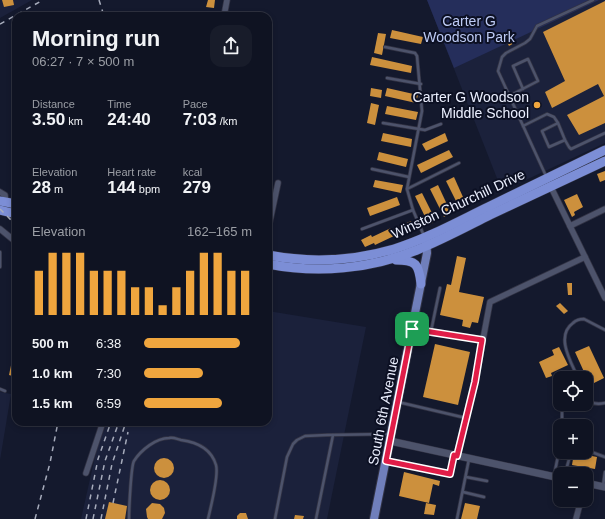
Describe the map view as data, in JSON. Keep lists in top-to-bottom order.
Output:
{
  "streets": {
    "highway": ["Winston Churchill Drive"],
    "main road": ["South 6th Avenue"]
  },
  "crossings": [
    ["Winston Churchill Drive", "South 6th Avenue"]
  ],
  "parks": ["Carter G Woodson Park"],
  "places": ["Carter G Woodson Middle School"],
  "page": {
    "heading": ["Morning run", "06:27 · 7 × 500 m"],
    "stats": [
      ["Distance", "3.50 km"],
      ["Time", "24:40"],
      ["Pace", "7:03 /km"],
      ["Elevation", "28 m"],
      ["Heart rate", "144 bpm"],
      ["kcal", "279"]
    ],
    "chart": ["Elevation", "162–165 m"],
    "list": [
      {
        "name": "500 m",
        "note": "6:38"
      },
      {
        "name": "1.0 km",
        "note": "7:30"
      },
      {
        "name": "1.5 km",
        "note": "6:59"
      }
    ],
    "map_buttons": ["+", "−"]
  }
}
